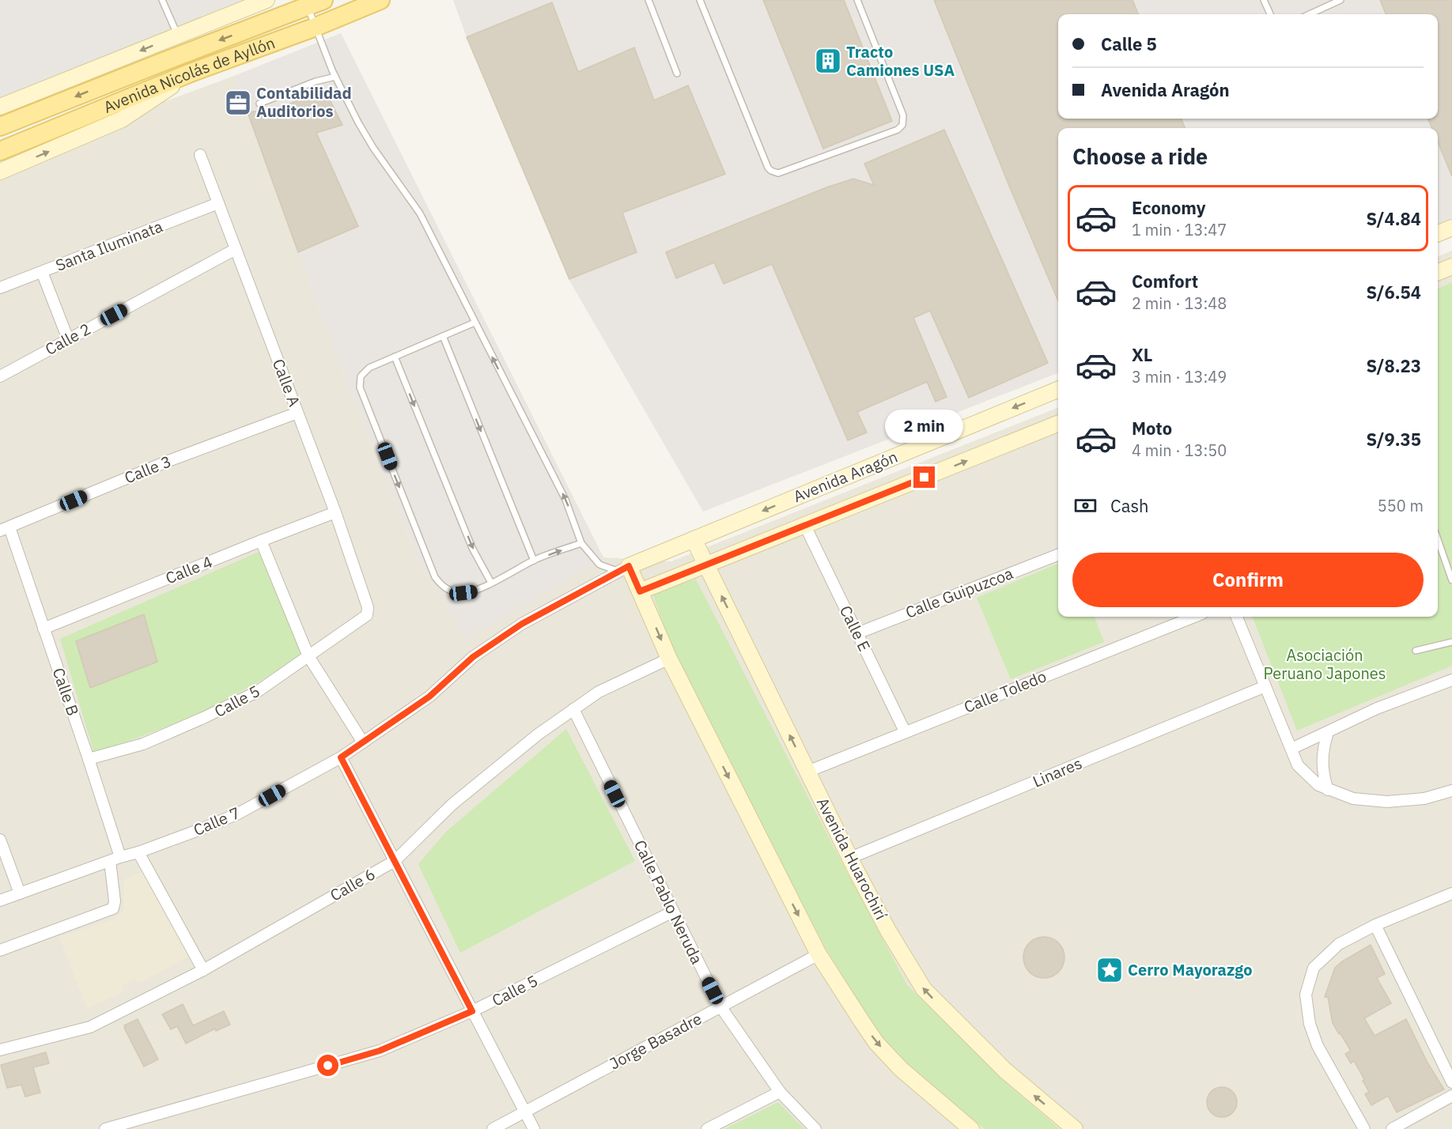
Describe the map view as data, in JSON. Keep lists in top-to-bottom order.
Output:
{
  "streets": {
    "main road": ["Avenida Nicolás de Ayllón"],
    "street": [
      "Santa Iluminata",
      "Calle 2",
      "Calle A",
      "Calle 3",
      "Avenida Aragón",
      "Calle 4",
      "Calle Guipuzcoa",
      "Calle E",
      "Calle B",
      "Calle Toledo",
      "Calle 5",
      "Linares",
      "Calle 7",
      "Avenida Huarochirí",
      "Calle 6",
      "Calle Pablo Neruda",
      "Jorge Basadre"
    ]
  },
  "crossings": [
    ["Santa Iluminata", "Calle A"],
    ["Calle 2", "Calle A"],
    ["Calle A", "Calle 3"],
    ["Calle A", "Calle 4"],
    ["Calle A", "Calle 5"],
    ["Calle 3", "Calle B"],
    ["Avenida Aragón", "Calle E"],
    ["Avenida Aragón", "Calle 7"],
    ["Avenida Aragón", "Avenida Huarochirí"],
    ["Calle 4", "Calle B"],
    ["Calle Guipuzcoa", "Calle E"],
    ["Calle E", "Calle Toledo"],
    ["Calle B", "Calle 5"],
    ["Calle B", "Calle 7"],
    ["Calle Toledo", "Avenida Huarochirí"],
    ["Calle 5", "Calle Pablo Neruda"],
    ["Linares", "Avenida Huarochirí"],
    ["Calle 6", "Calle Pablo Neruda"],
    ["Calle Pablo Neruda", "Jorge Basadre"]
  ],
  "parks": ["Asociación Peruano Japones"],
  "places": {
    "building": ["Tracto Camiones USA"],
    "office": ["Contabilidad Auditorios"],
    "place": ["Cerro Mayorazgo"]
  },
  "page": {
    "banner": ["Calle 5", "Avenida Aragón"],
    "heading": "Choose a ride",
    "list": [
      {
        "name": "Economy",
        "note": "1 min · 13:47",
        "value": "S/4.84"
      },
      {
        "name": "Comfort",
        "note": "2 min · 13:48",
        "value": "S/6.54"
      },
      {
        "name": "XL",
        "note": "3 min · 13:49",
        "value": "S/8.23"
      },
      {
        "name": "Moto",
        "note": "4 min · 13:50",
        "value": "S/9.35"
      }
    ],
    "bubble": "2 min",
    "pay": ["Cash", "550 m"],
    "buttons": "Confirm"
  }
}
